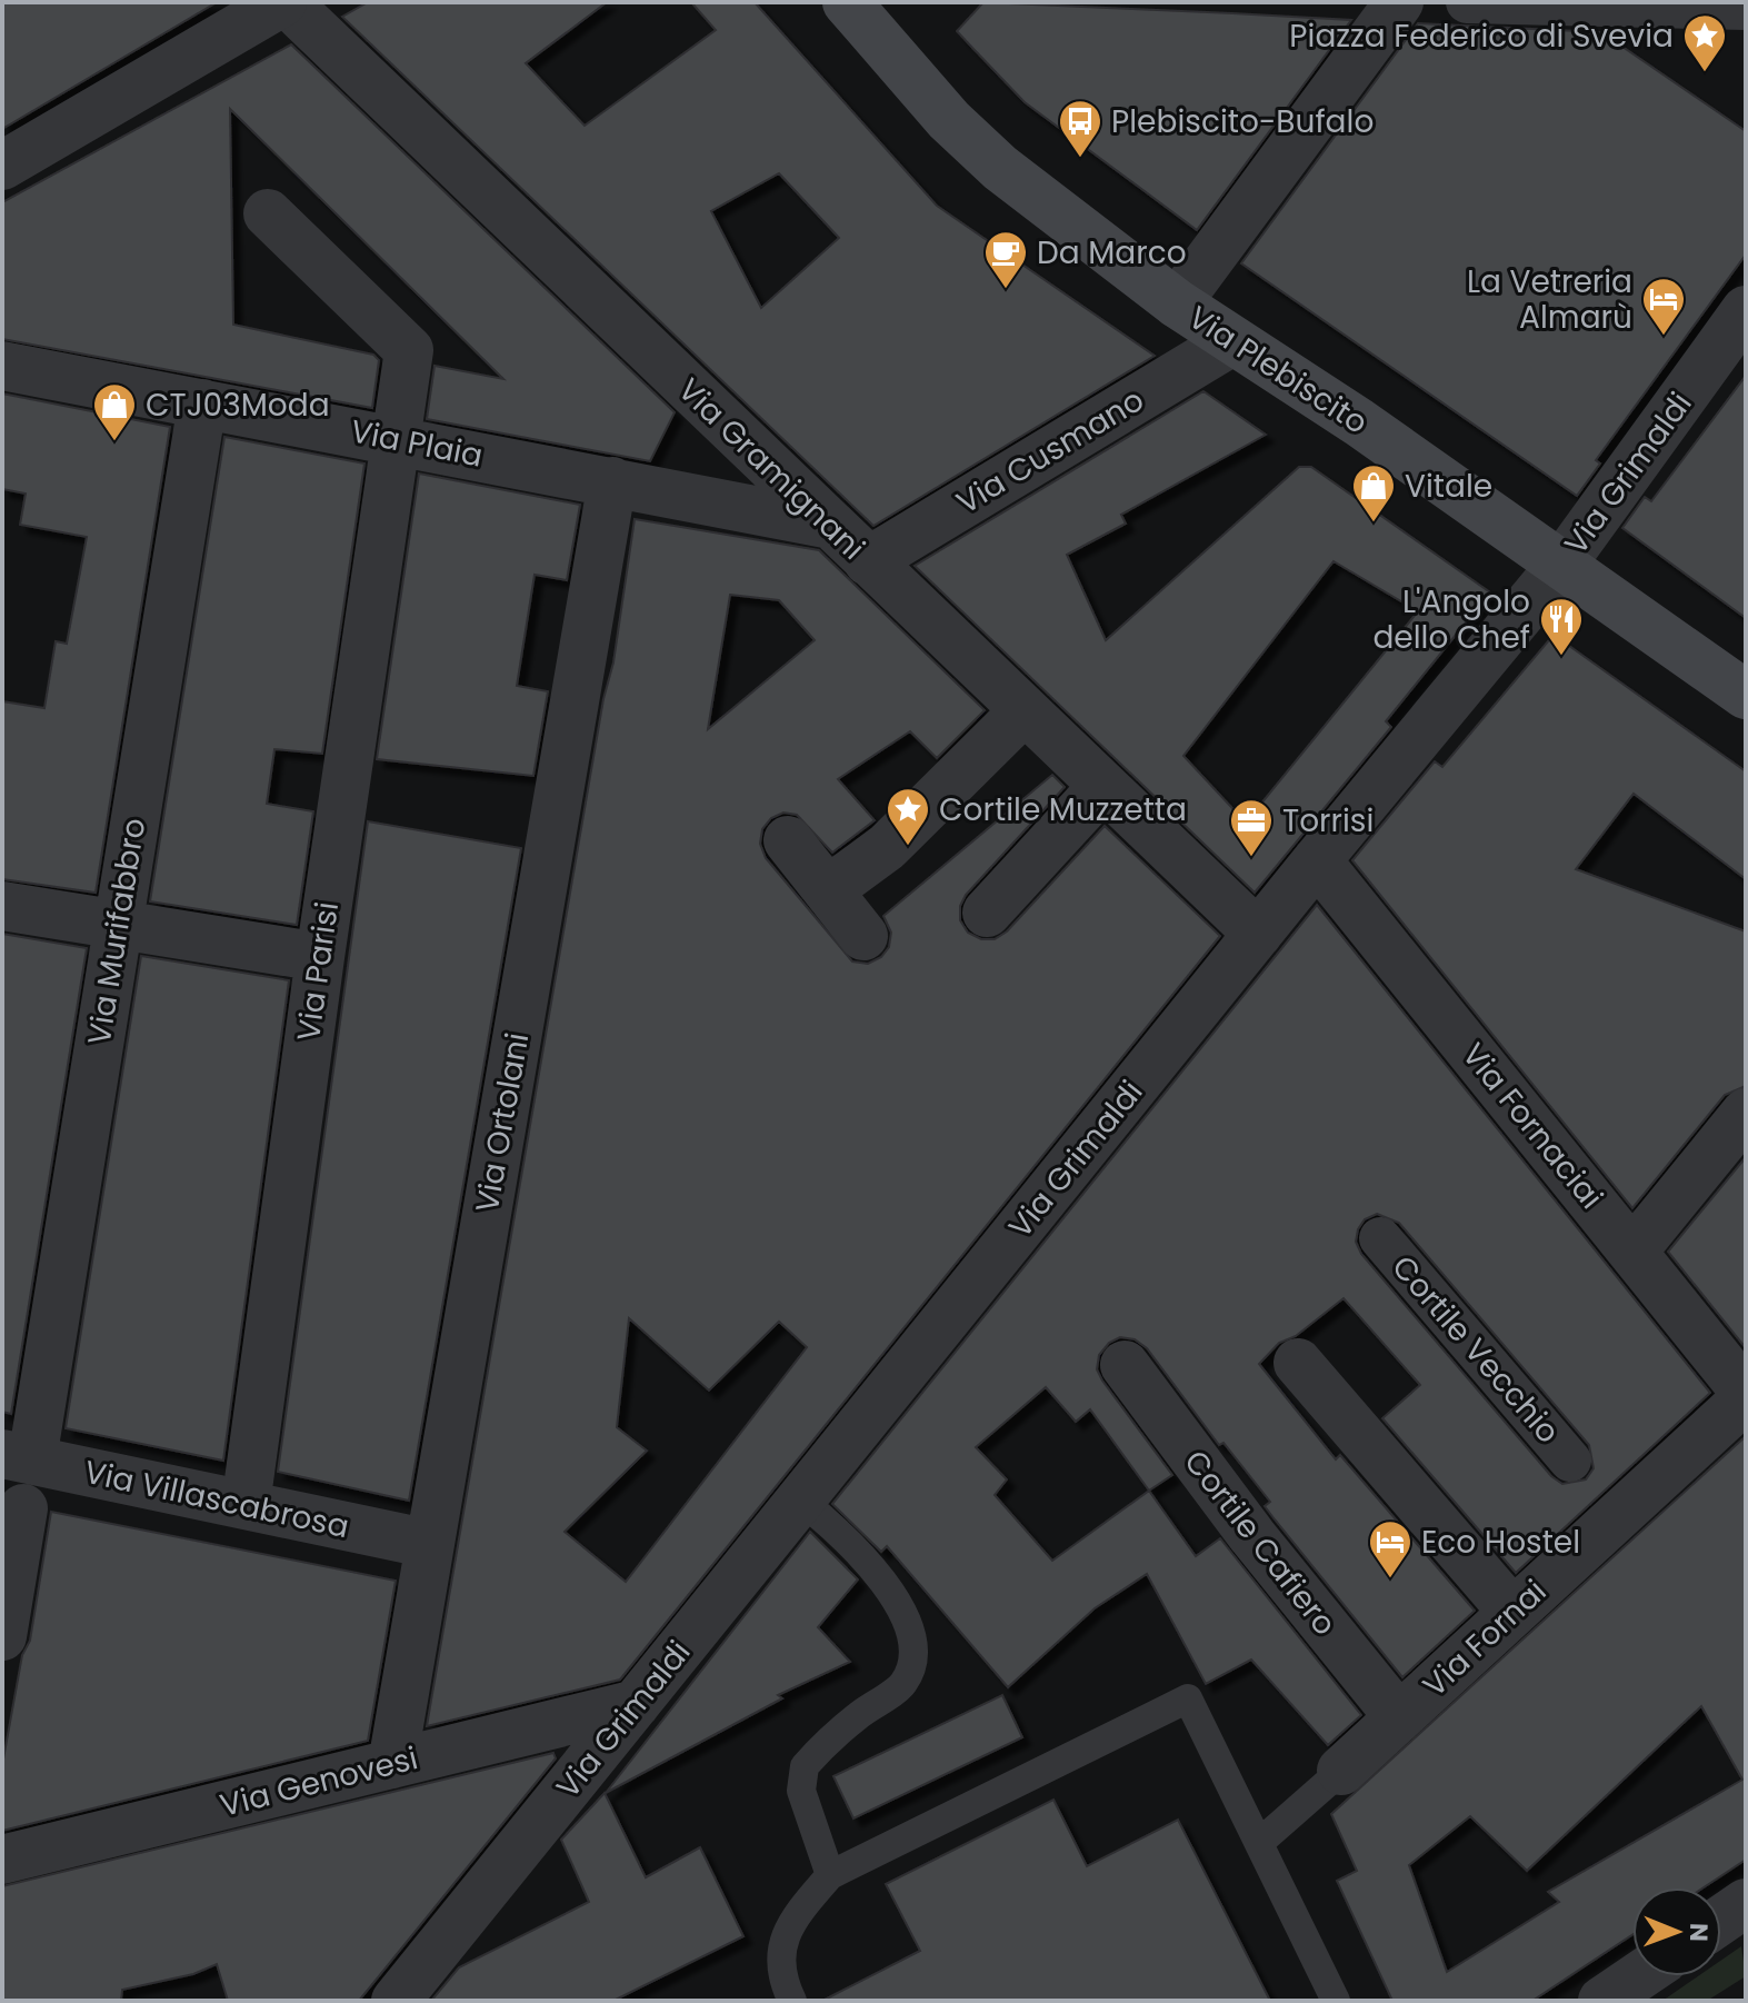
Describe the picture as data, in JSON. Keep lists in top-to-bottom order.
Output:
{
  "streets": {
    "main road": ["Via Plebiscito"],
    "street": [
      "Via Plaia",
      "Via Cusmano",
      "Via Gramignani",
      "Via Grimaldi",
      "Via Murifabbro",
      "Via Parisi",
      "Via Ortolani",
      "Via Fornaciai",
      "Cortile Vecchio",
      "Via Villascabrosa",
      "Cortile Cafiero",
      "Via Fornai",
      "Via Genovesi"
    ]
  },
  "crossings": [
    ["Via Plebiscito", "Via Cusmano"],
    ["Via Plebiscito", "Via Grimaldi"],
    ["Via Plaia", "Via Gramignani"],
    ["Via Plaia", "Via Murifabbro"],
    ["Via Plaia", "Via Parisi"],
    ["Via Plaia", "Via Ortolani"],
    ["Via Cusmano", "Via Gramignani"],
    ["Via Gramignani", "Via Grimaldi"],
    ["Via Grimaldi", "Via Fornaciai"],
    ["Via Grimaldi", "Via Genovesi"],
    ["Via Murifabbro", "Via Villascabrosa"],
    ["Via Parisi", "Via Villascabrosa"],
    ["Via Ortolani", "Via Villascabrosa"],
    ["Via Ortolani", "Via Genovesi"],
    ["Via Fornaciai", "Via Fornai"],
    ["Cortile Cafiero", "Via Fornai"]
  ],
  "places": {
    "place": ["Piazza Federico di Svevia", "Cortile Muzzetta"],
    "bus stop": ["Plebiscito-Bufalo"],
    "cafe": ["Da Marco"],
    "hotel": ["La Vetreria Almarù", "Eco Hostel"],
    "shop": ["CTJ03Moda", "Vitale"],
    "restaurant": ["L'Angolo dello Chef"],
    "office": ["Torrisi"]
  },
  "north": "right"
}
